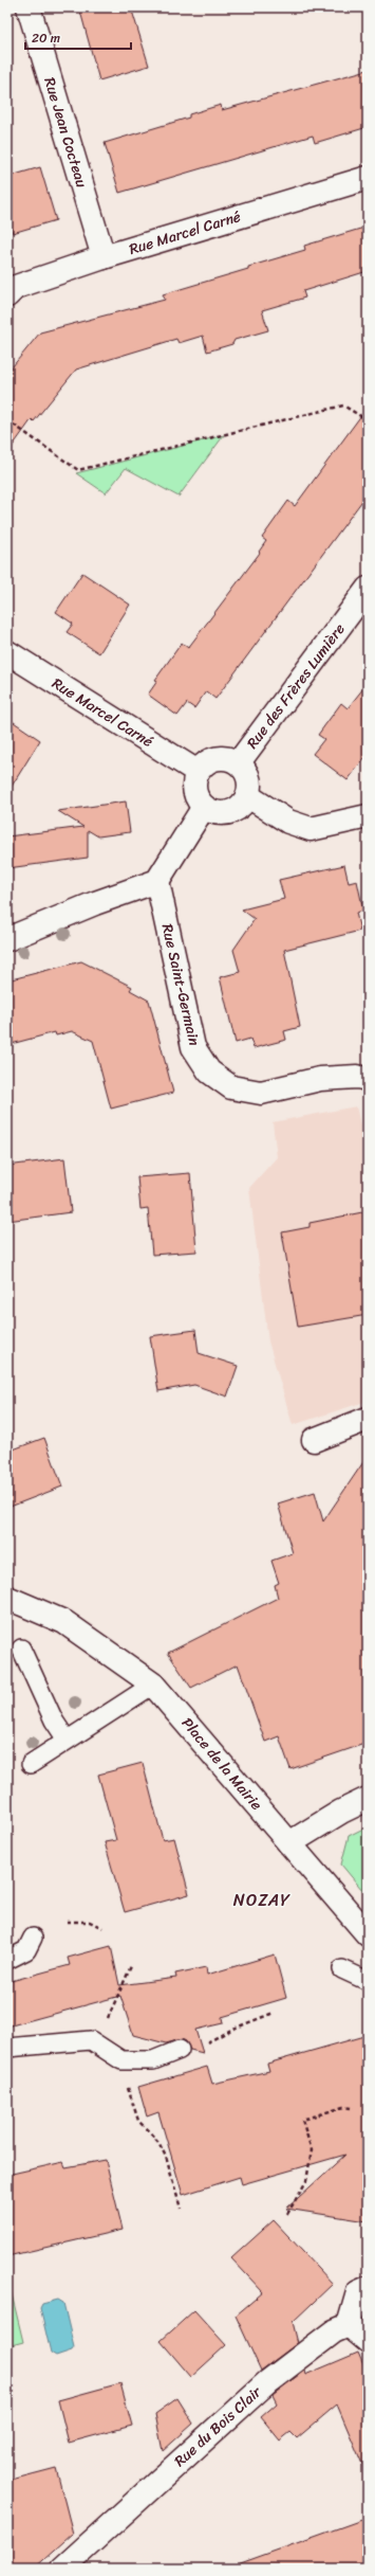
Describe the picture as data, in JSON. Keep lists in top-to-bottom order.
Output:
{
  "streets": {
    "street": [
      "Rue Jean Cocteau",
      "Rue Marcel Carné",
      "Rue des Frères Lumière",
      "Rue Saint-Germain",
      "Place de la Mairie",
      "Rue du Bois Clair"
    ]
  },
  "crossings": [
    ["Rue Jean Cocteau", "Rue Marcel Carné"],
    ["Rue Marcel Carné", "Rue des Frères Lumière"]
  ],
  "districts": ["NOZAY"],
  "scale_bar": "20 m"
}
